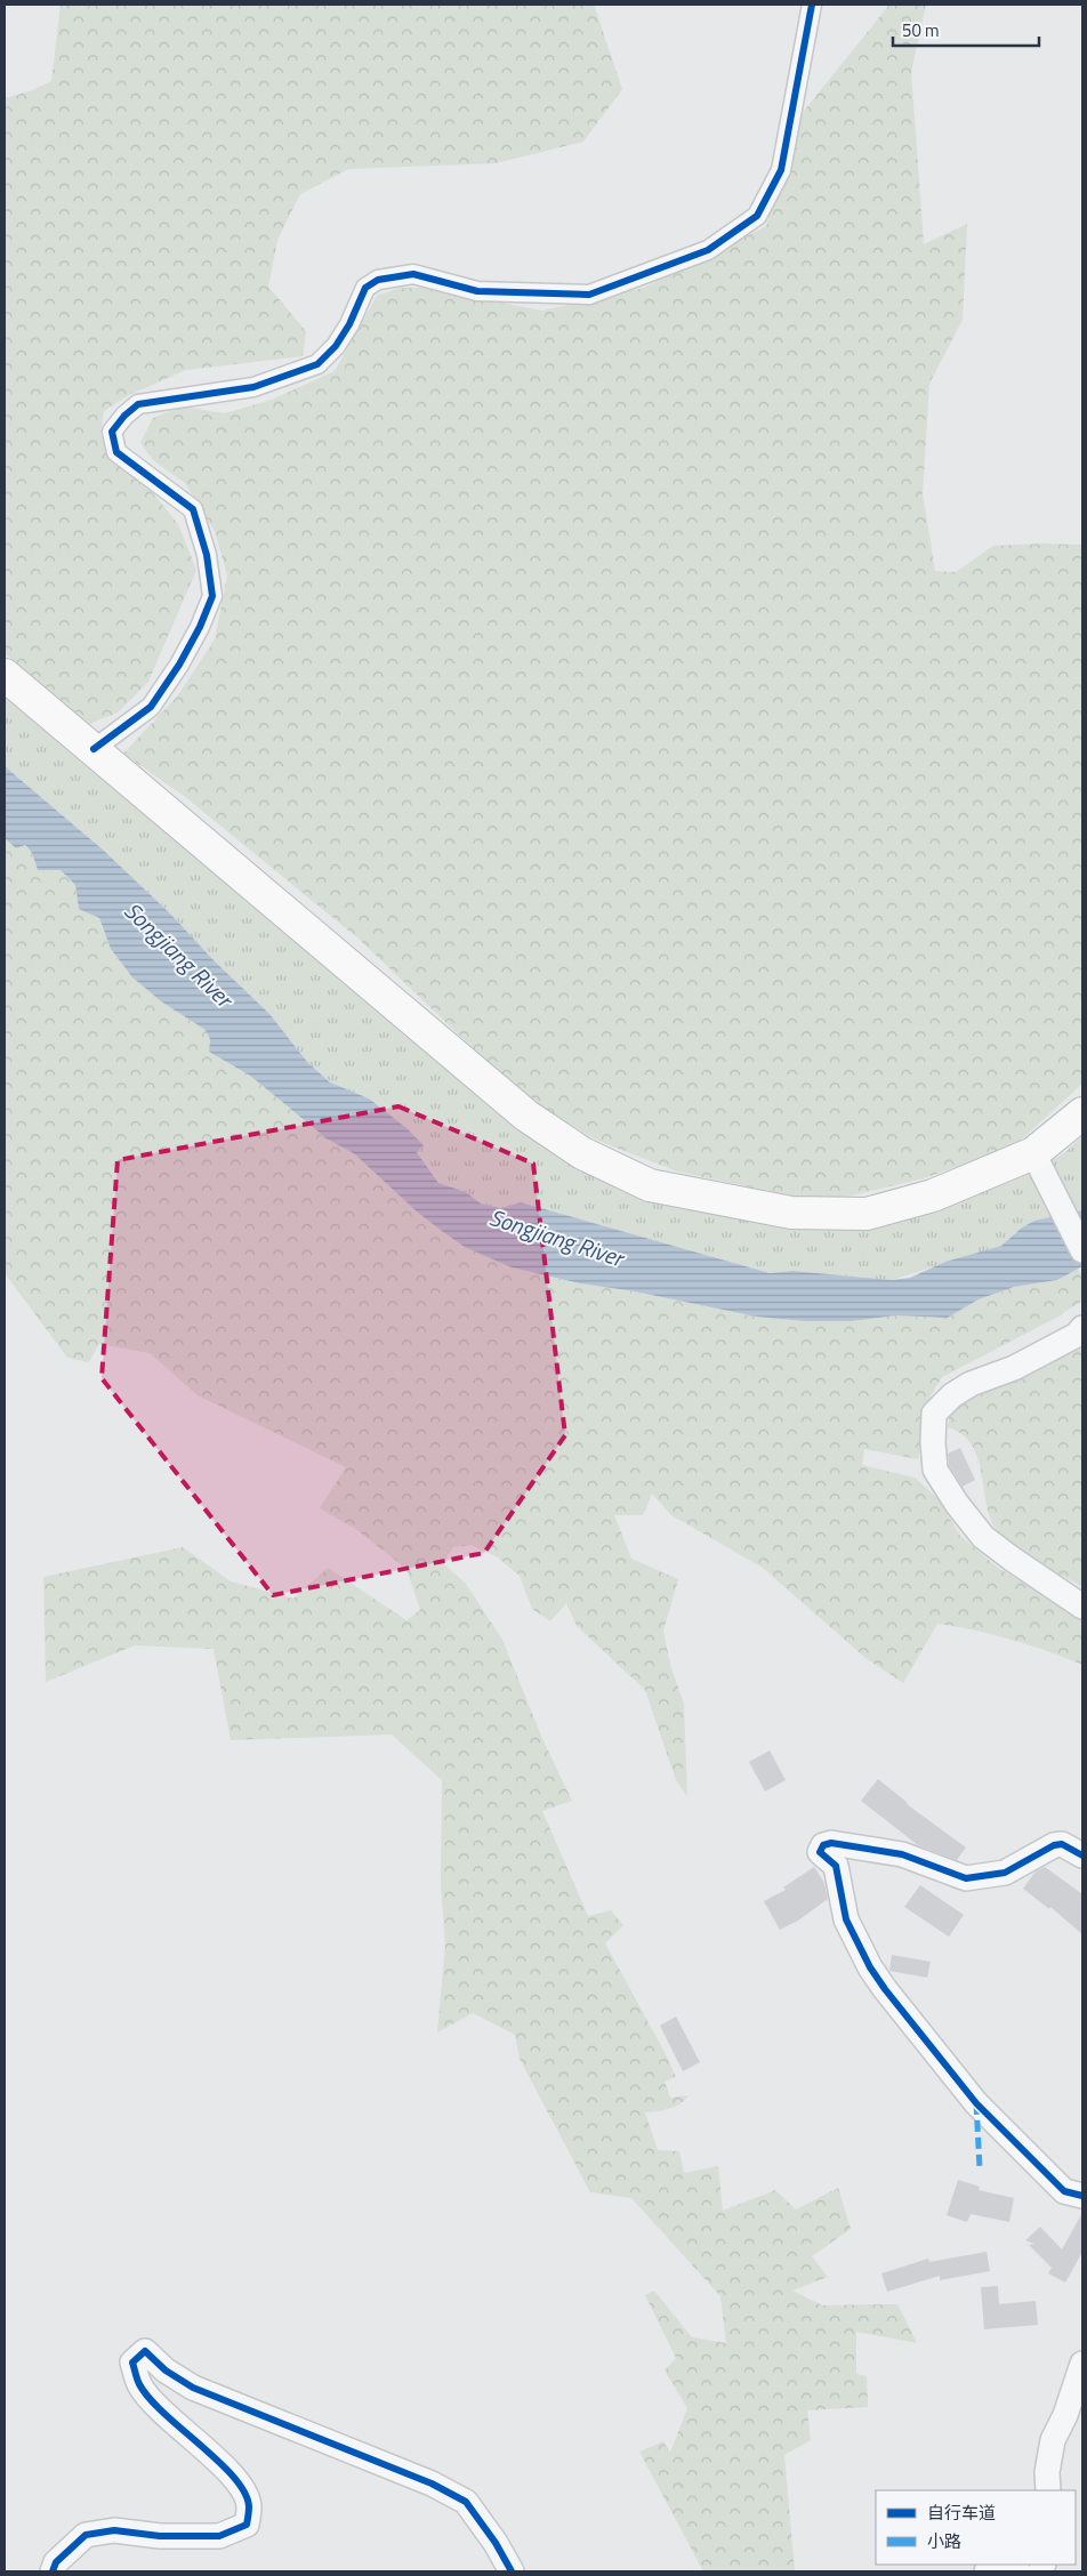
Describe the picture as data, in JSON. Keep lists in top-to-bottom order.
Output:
{
  "water": ["Songjiang River"],
  "legend": ["自行车道", "小路"],
  "scale_bar": "50 m"
}
